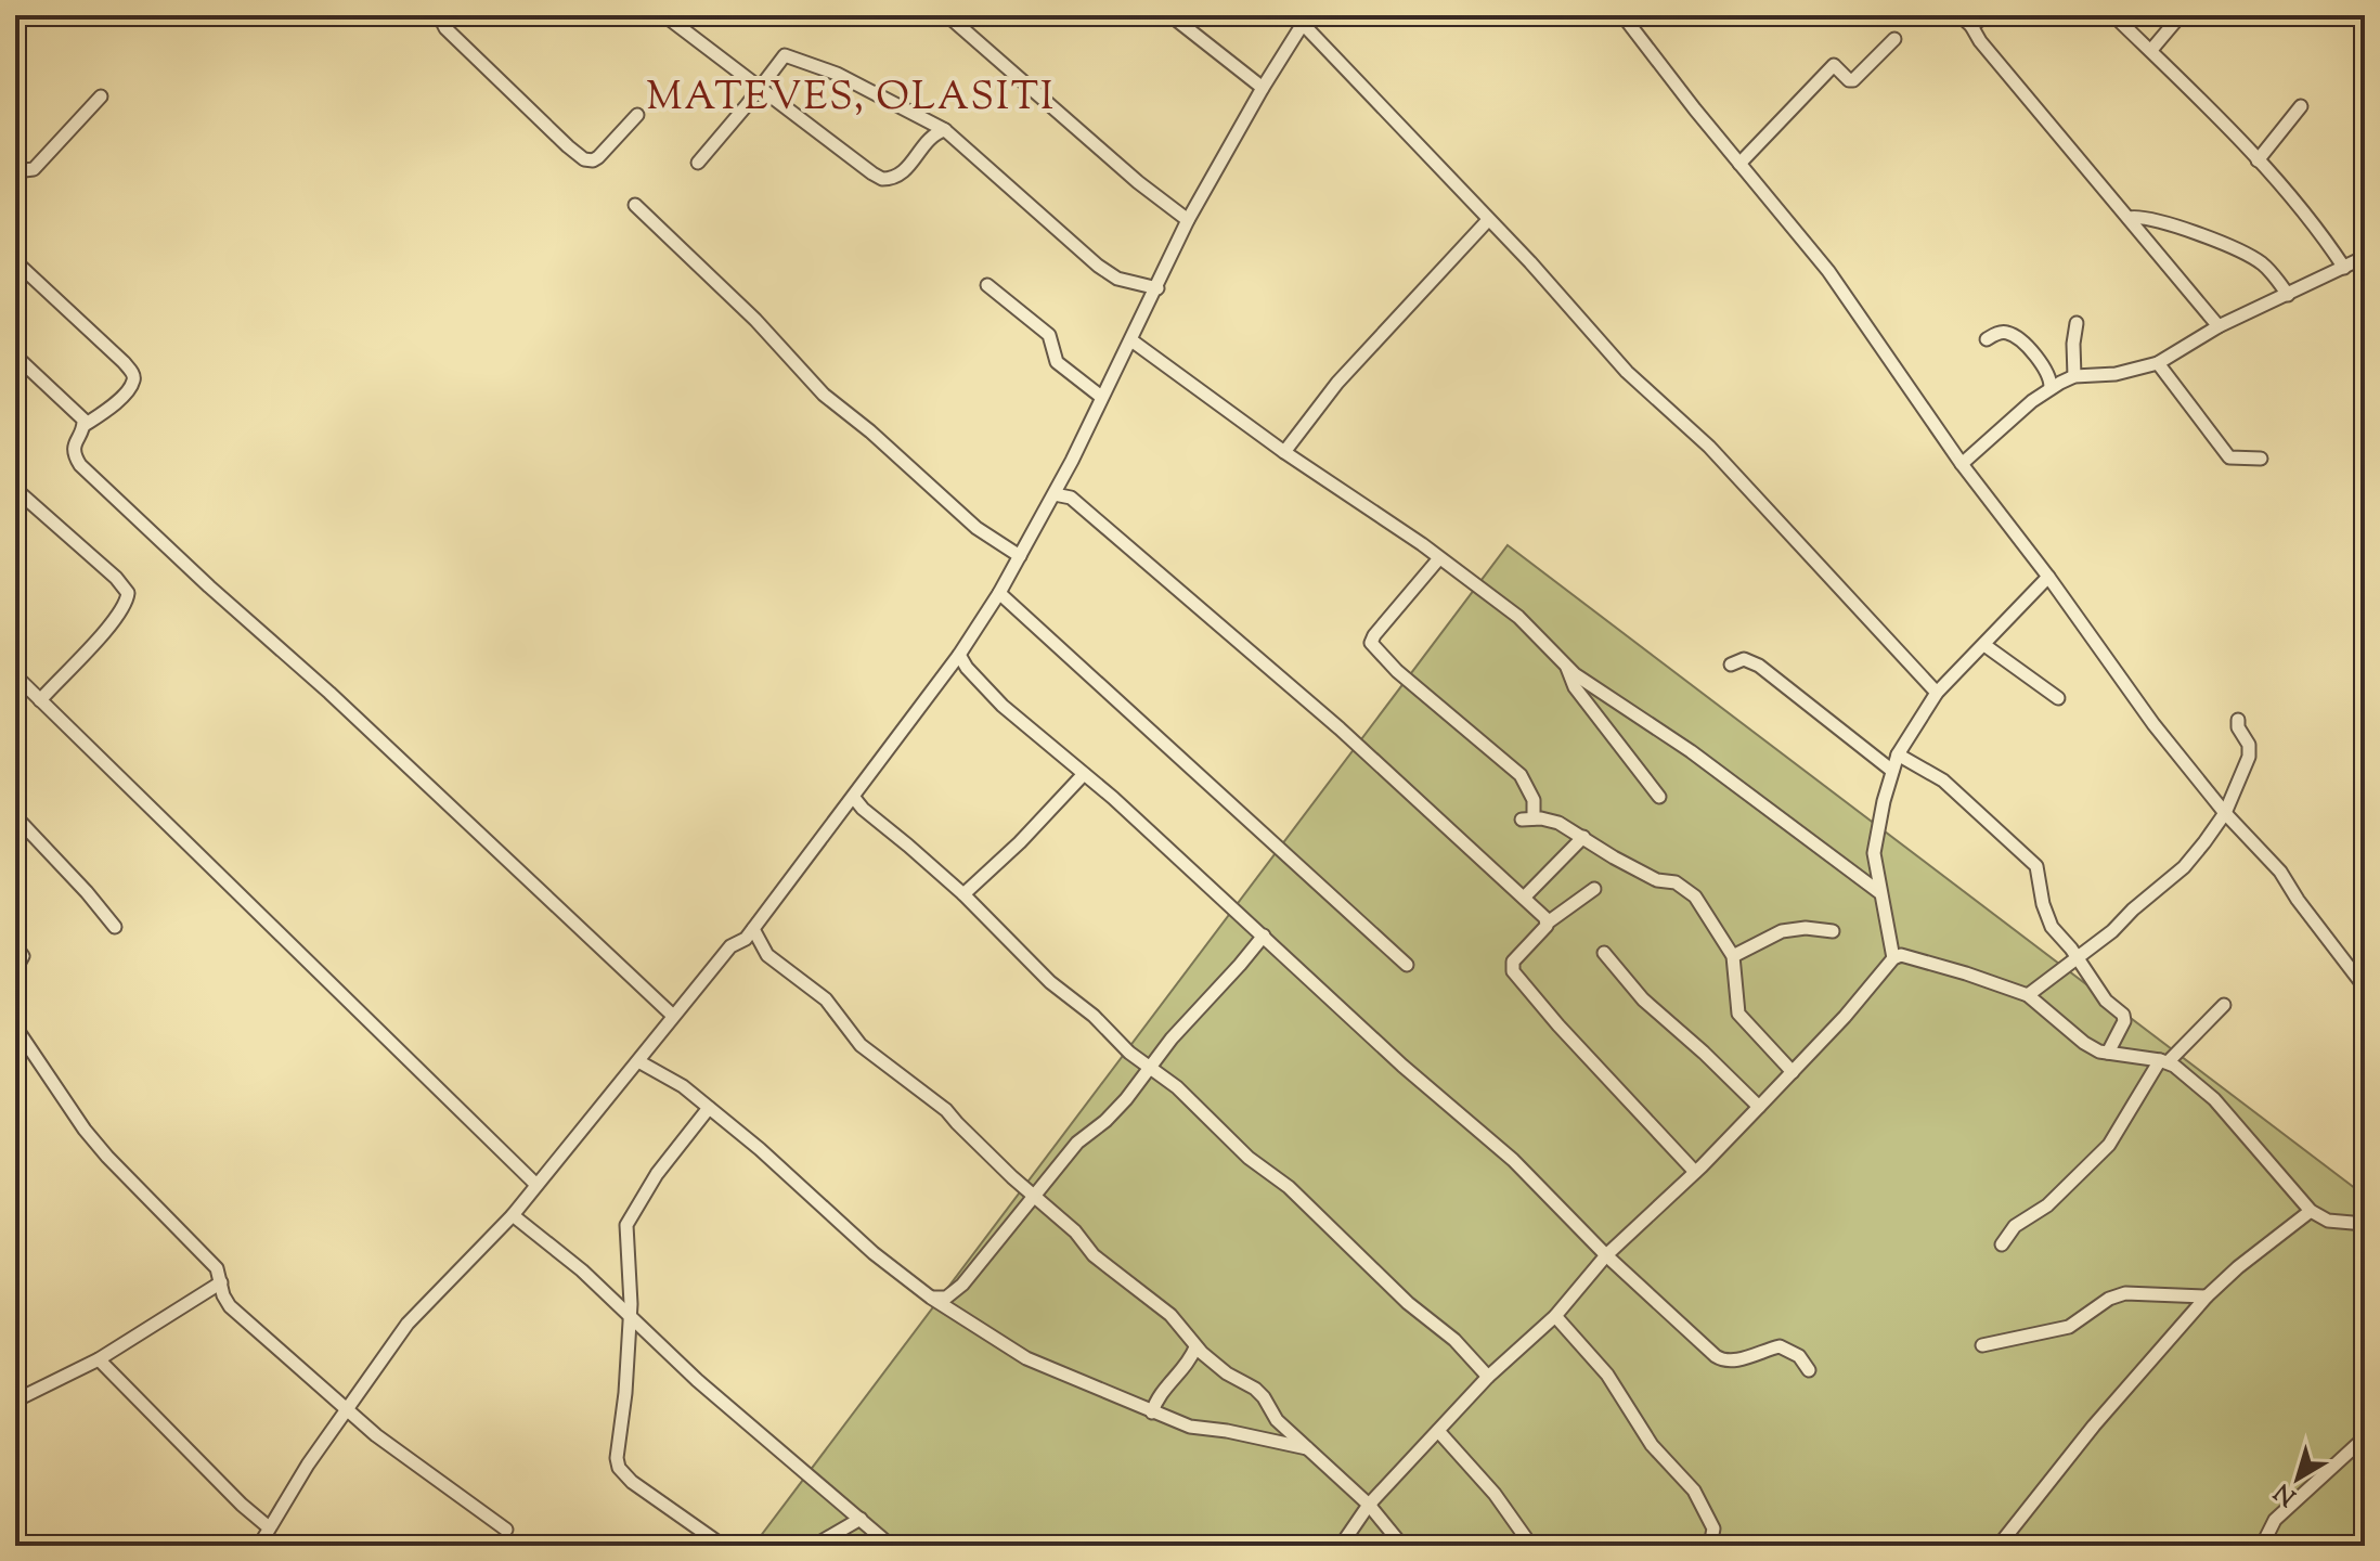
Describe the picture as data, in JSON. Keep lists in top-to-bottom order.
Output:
{
  "districts": ["MATEVES, OLASITI"],
  "north": "bottom left"
}
